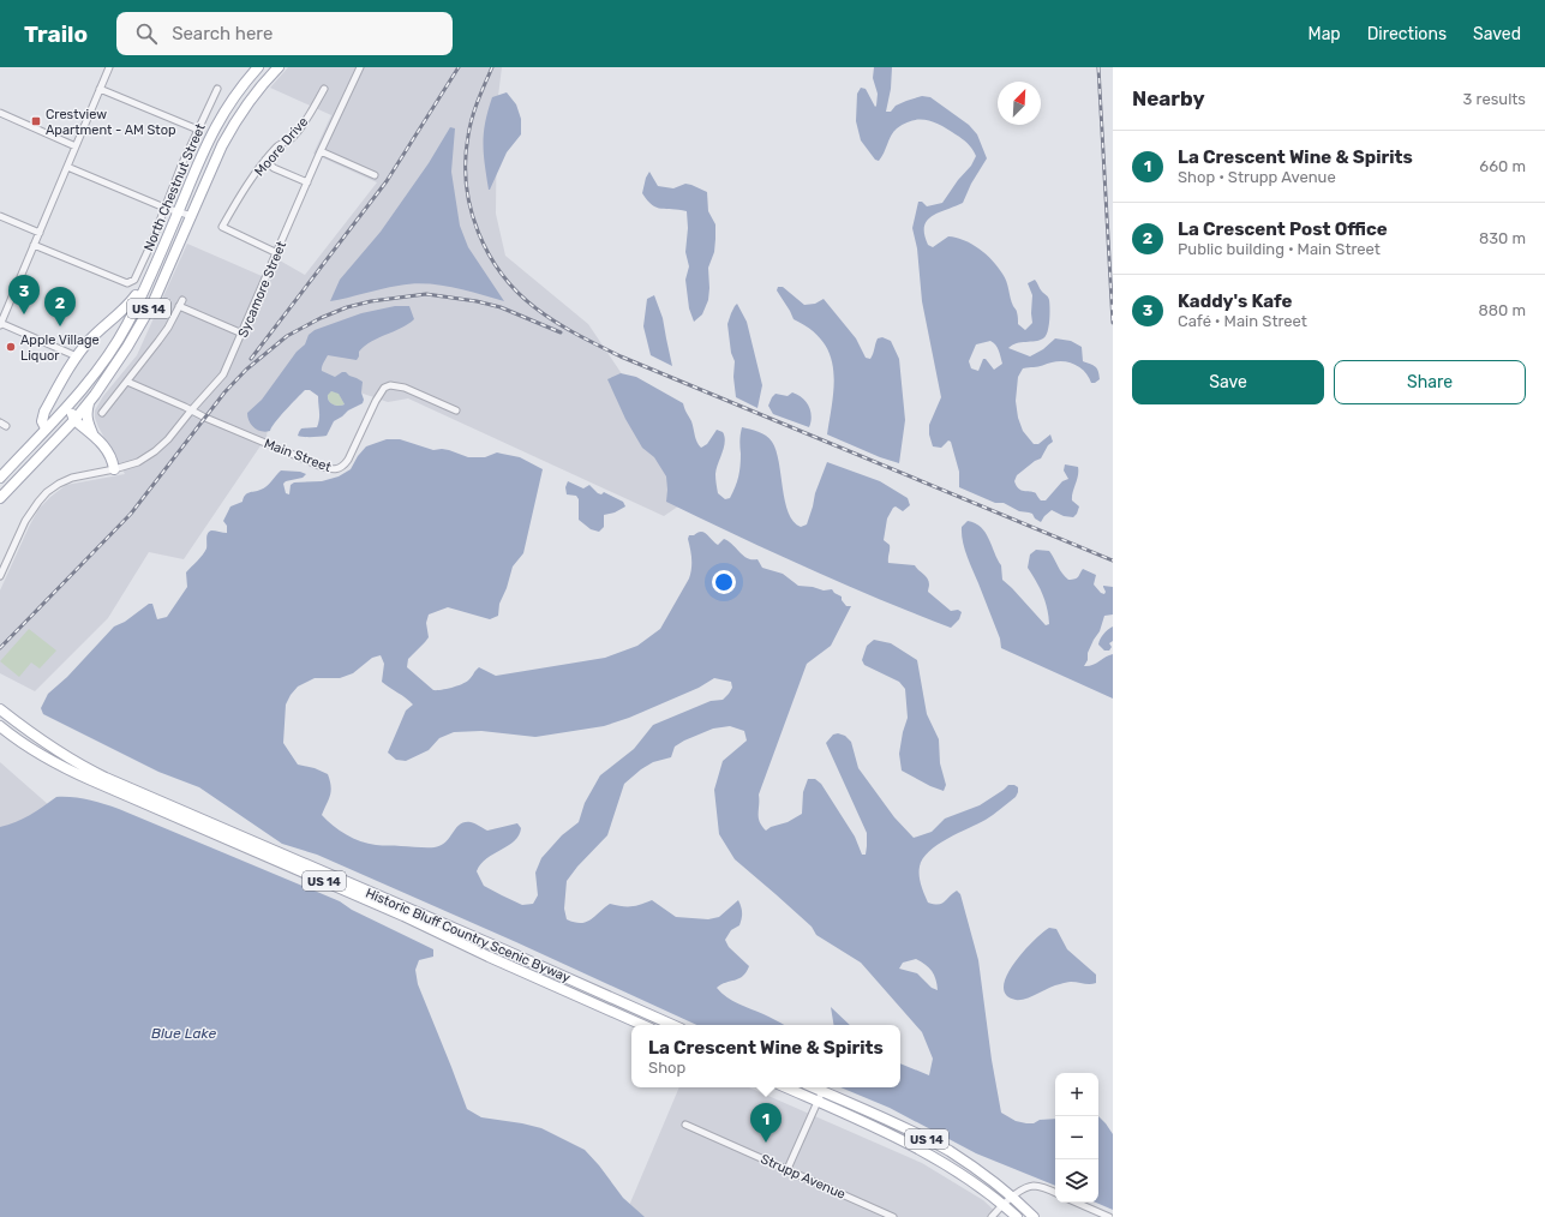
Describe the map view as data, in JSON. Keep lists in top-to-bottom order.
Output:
{
  "streets": {
    "main road": ["US 14", "Historic Bluff Country Scenic Byway"],
    "street": [
      "Moore Drive",
      "North Chestnut Street",
      "Sycamore Street",
      "Main Street",
      "Strupp Avenue"
    ]
  },
  "crossings": [
    ["Moore Drive", "Sycamore Street"],
    ["Sycamore Street", "Main Street"]
  ],
  "water": ["Blue Lake"],
  "places": {
    "transit": ["Crestview Apartment - AM Stop"],
    "other": ["Apple Village Liquor"]
  },
  "north": "top right",
  "page": {
    "header": "Trailo",
    "search": "Search here",
    "nav": ["Map", "Directions", "Saved"],
    "heading": ["Nearby", "3 results"],
    "list": [
      {
        "mark": "1",
        "name": "La Crescent Wine & Spirits",
        "note": "Shop · Strupp Avenue",
        "value": "660 m"
      },
      {
        "mark": "2",
        "name": "La Crescent Post Office",
        "note": "Public building · Main Street",
        "value": "830 m"
      },
      {
        "mark": "3",
        "name": "Kaddy's Kafe",
        "note": "Café · Main Street",
        "value": "880 m"
      }
    ],
    "pins": ["3", "2", "1"],
    "buttons": ["Save", "Share"],
    "popup": ["La Crescent Wine & Spirits", "Shop"],
    "map_buttons": ["+", "−"]
  }
}
